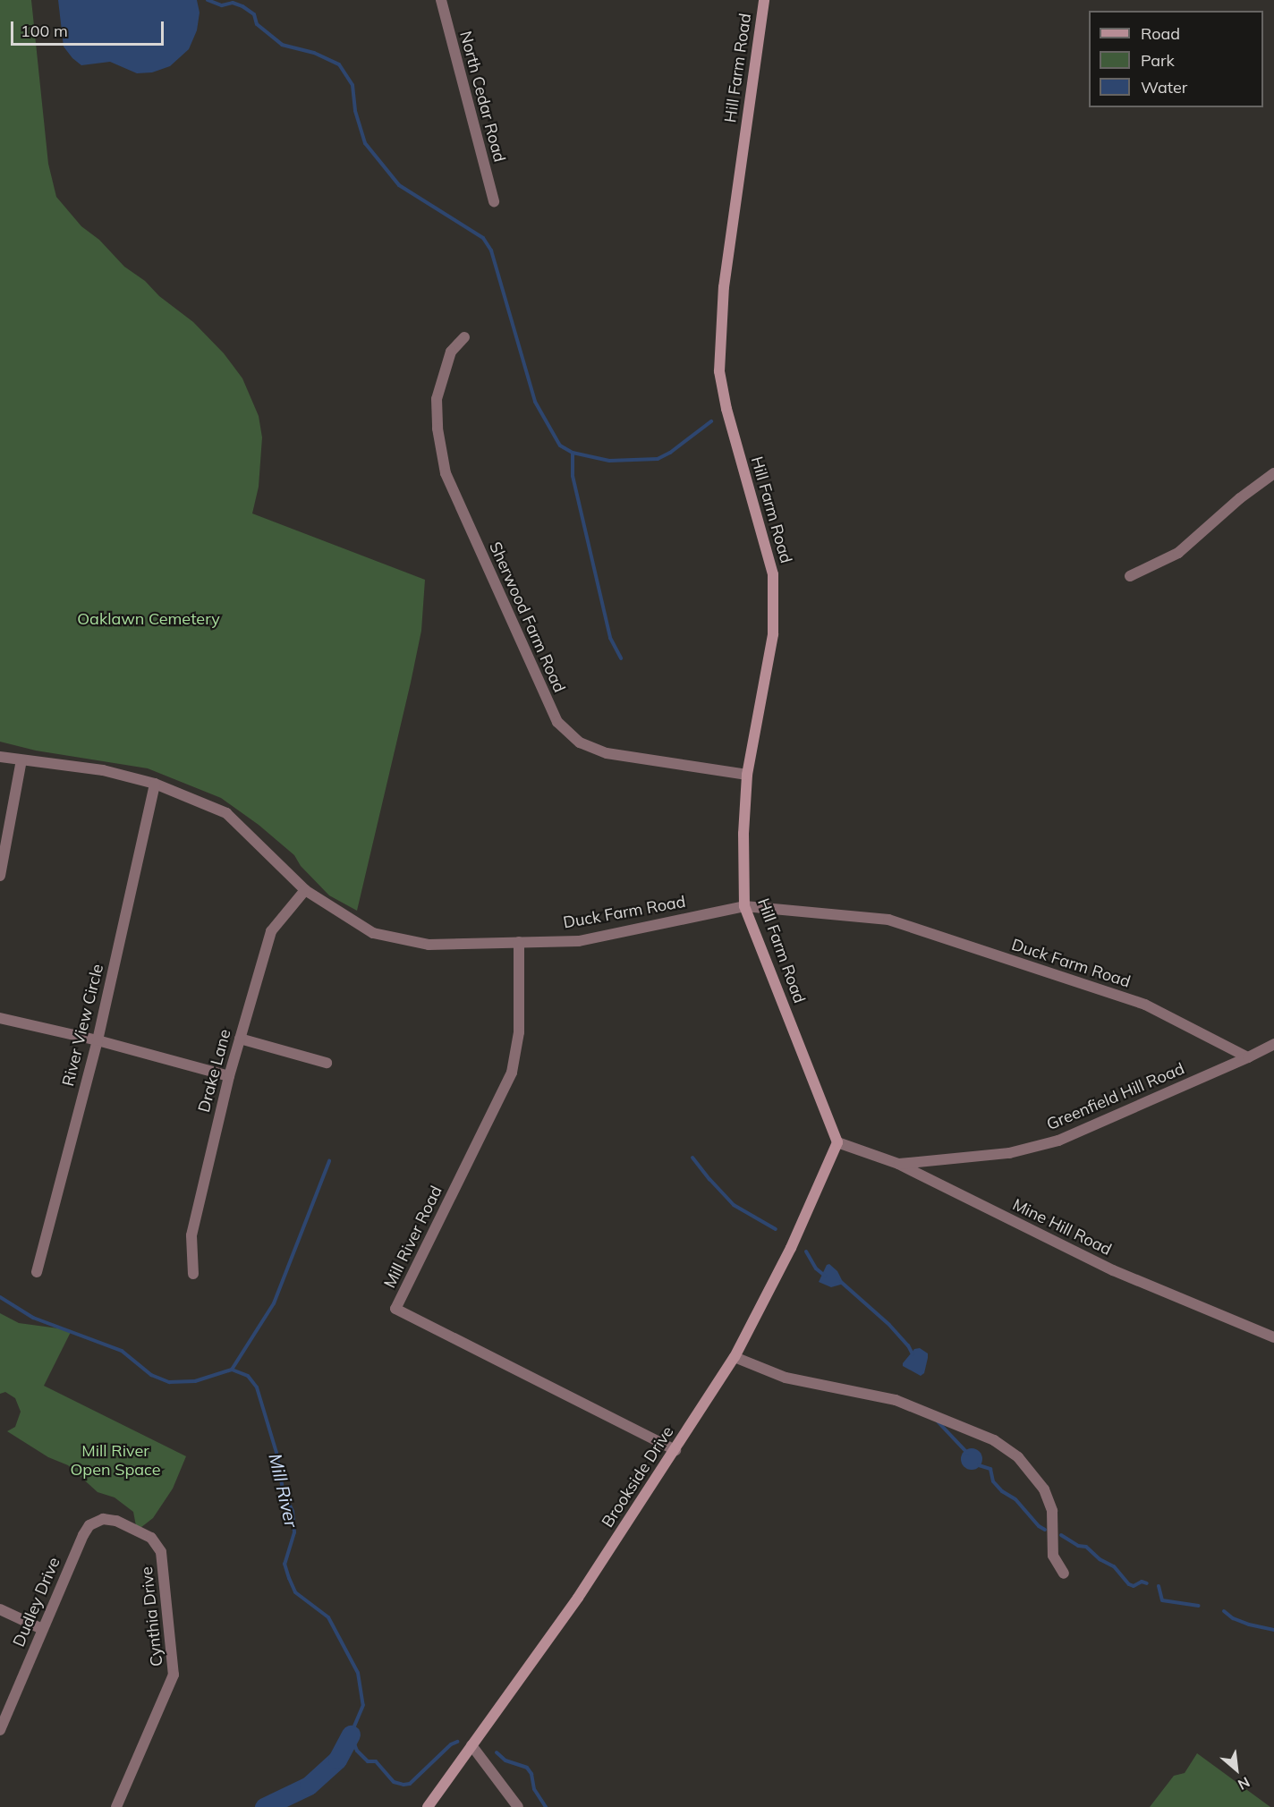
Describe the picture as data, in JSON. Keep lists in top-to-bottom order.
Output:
{
  "streets": {
    "main road": ["Hill Farm Road", "Brookside Drive"],
    "street": [
      "North Cedar Road",
      "Sherwood Farm Road",
      "Duck Farm Road",
      "River View Circle",
      "Drake Lane",
      "Greenfield Hill Road",
      "Mine Hill Road",
      "Mill River Road",
      "Dudley Drive",
      "Cynthia Drive"
    ]
  },
  "crossings": [
    ["Hill Farm Road", "Sherwood Farm Road"],
    ["Hill Farm Road", "Duck Farm Road"],
    ["Hill Farm Road", "Mine Hill Road"],
    ["Hill Farm Road", "Brookside Drive"],
    ["Duck Farm Road", "River View Circle"],
    ["Duck Farm Road", "Drake Lane"],
    ["Duck Farm Road", "Greenfield Hill Road"],
    ["Duck Farm Road", "Mill River Road"],
    ["Greenfield Hill Road", "Mine Hill Road"],
    ["Mine Hill Road", "Brookside Drive"],
    ["Mill River Road", "Brookside Drive"],
    ["Dudley Drive", "Cynthia Drive"]
  ],
  "water": ["Mill River"],
  "parks": ["Oaklawn Cemetery", "Mill River Open Space"],
  "legend": ["Road", "Park", "Water"],
  "scale_bar": "100 m",
  "north": "bottom right"
}
